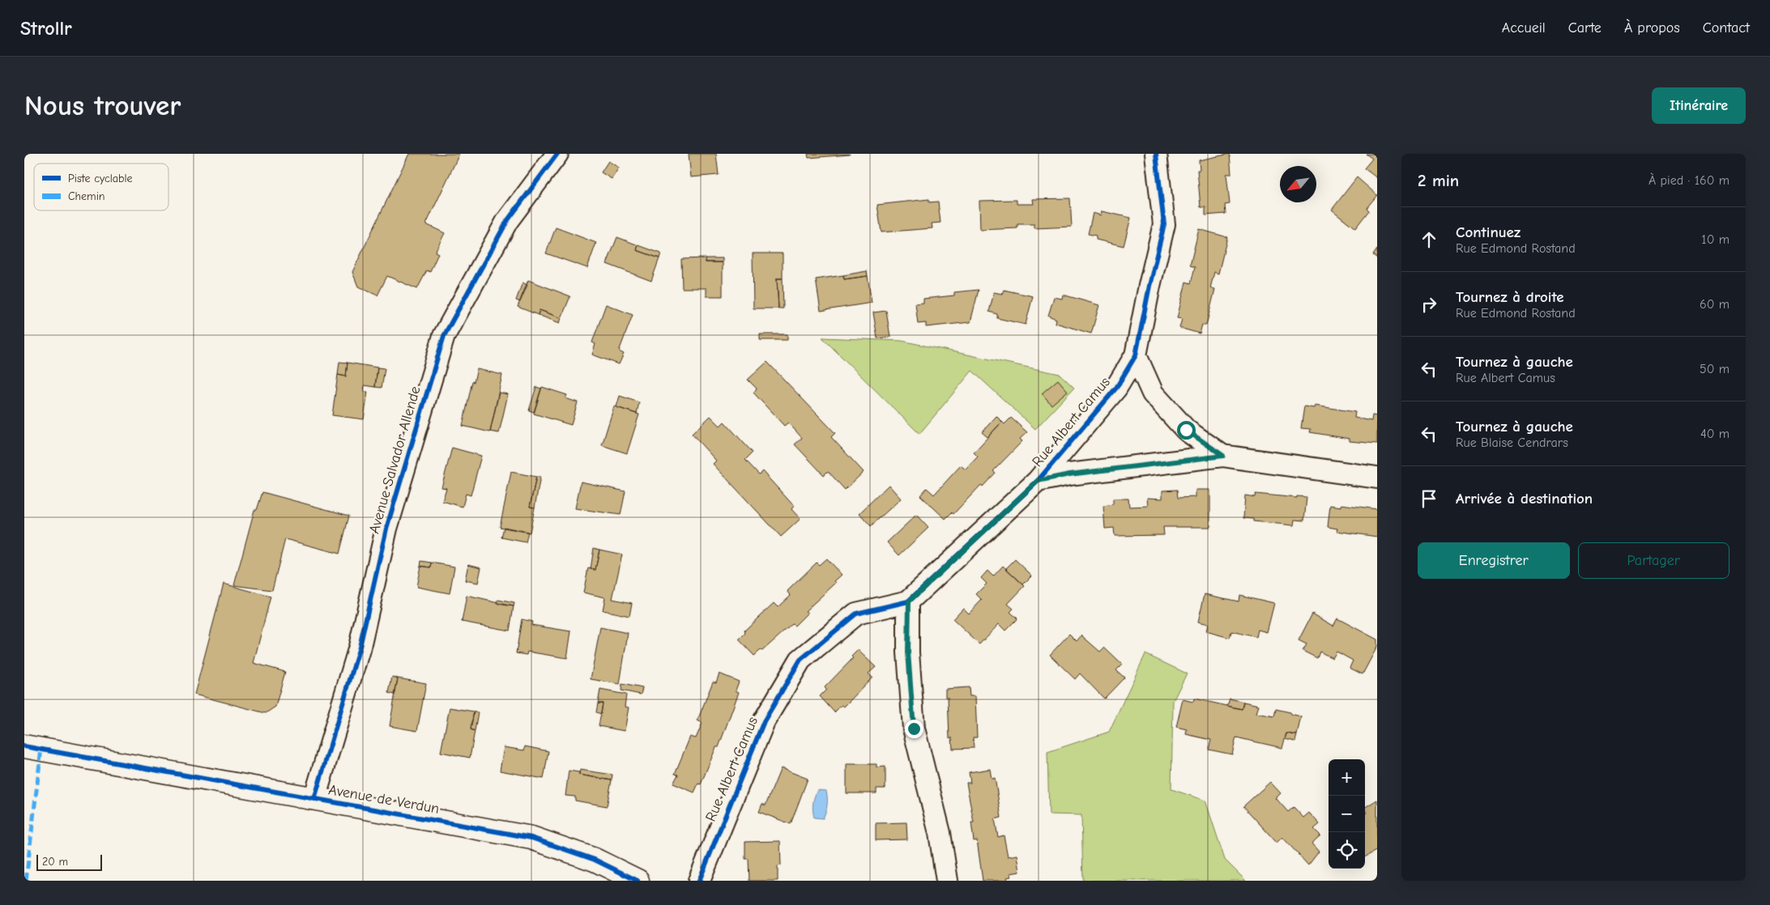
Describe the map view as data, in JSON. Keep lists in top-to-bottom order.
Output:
{
  "streets": {
    "main road": ["Avenue de Verdun"],
    "street": ["Rue Albert Camus", "Avenue Salvador Allende"]
  },
  "crossings": [
    ["Avenue Salvador Allende", "Avenue de Verdun"]
  ],
  "legend": ["Piste cyclable", "Chemin"],
  "scale_bar": "20 m",
  "north": "bottom left",
  "page": {
    "header": "Strollr",
    "nav": [
      "Accueil",
      "Carte",
      "À propos",
      "Contact"
    ],
    "buttons": [
      "Itinéraire",
      ["Enregistrer", "Partager"]
    ],
    "title": "Nous trouver",
    "heading": ["2 min", "À pied · 160 m"],
    "list": [
      ["Continuez", "Rue Edmond Rostand", "10 m"],
      ["Tournez à droite", "Rue Edmond Rostand", "60 m"],
      ["Tournez à gauche", "Rue Albert Camus", "50 m"],
      ["Tournez à gauche", "Rue Blaise Cendrars", "40 m"],
      "Arrivée à destination"
    ],
    "map_buttons": ["+", "−"],
    "scale": "20 m"
  }
}
